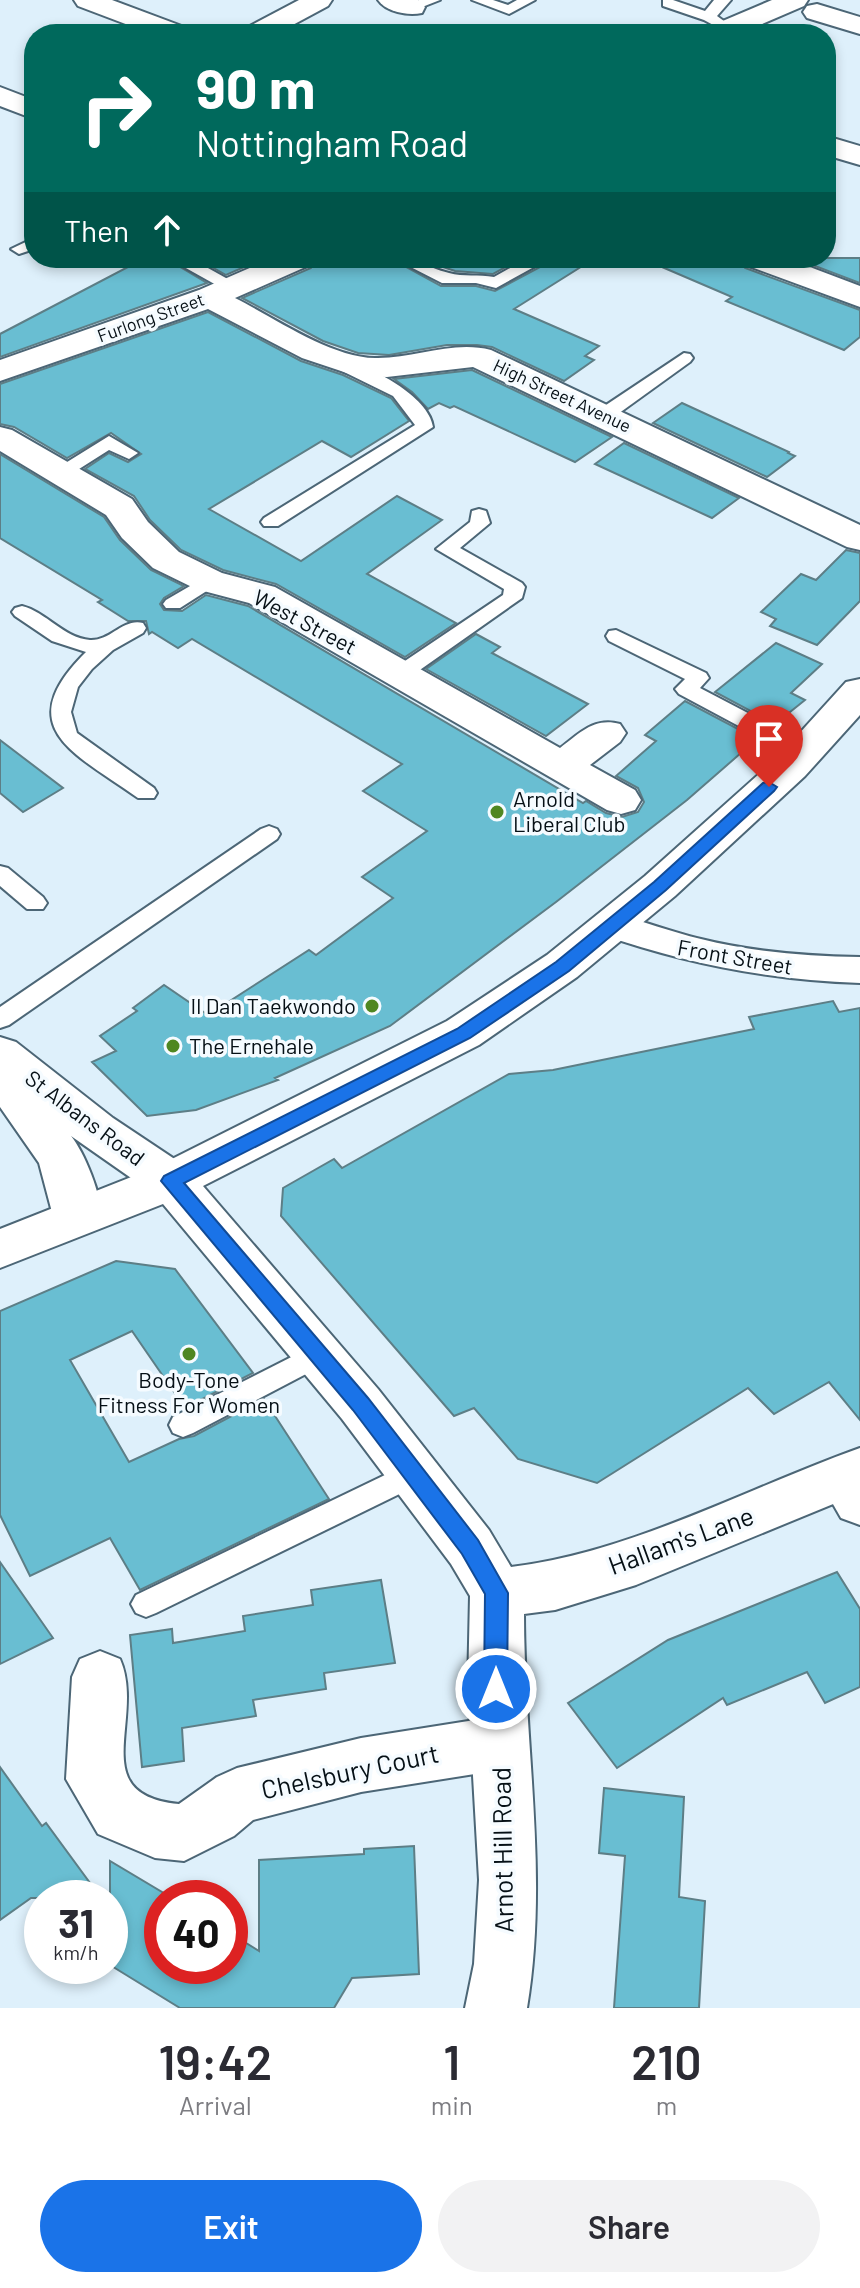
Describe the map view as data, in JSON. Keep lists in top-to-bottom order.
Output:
{
  "streets": {
    "street": [
      "Furlong Street",
      "High Street Avenue",
      "West Street",
      "Front Street",
      "St Albans Road",
      "Hallam's Lane",
      "Chelsbury Court",
      "Arnot Hill Road"
    ]
  },
  "crossings": [
    ["Furlong Street", "High Street Avenue"],
    ["Hallam's Lane", "Arnot Hill Road"],
    ["Chelsbury Court", "Arnot Hill Road"]
  ],
  "places": [
    "Arnold Liberal Club",
    "Il Dan Taekwondo",
    "The Ernehale",
    "Body-Tone Fitness For Women"
  ],
  "page": {
    "turn": ["90 m", "Nottingham Road"],
    "then": "Then",
    "speed": "31 km/h",
    "limit": "40",
    "eta": [
      "19:42",
      "Arrival",
      "1",
      "min",
      "210",
      "m"
    ],
    "buttons": ["Exit", "Share"]
  }
}
